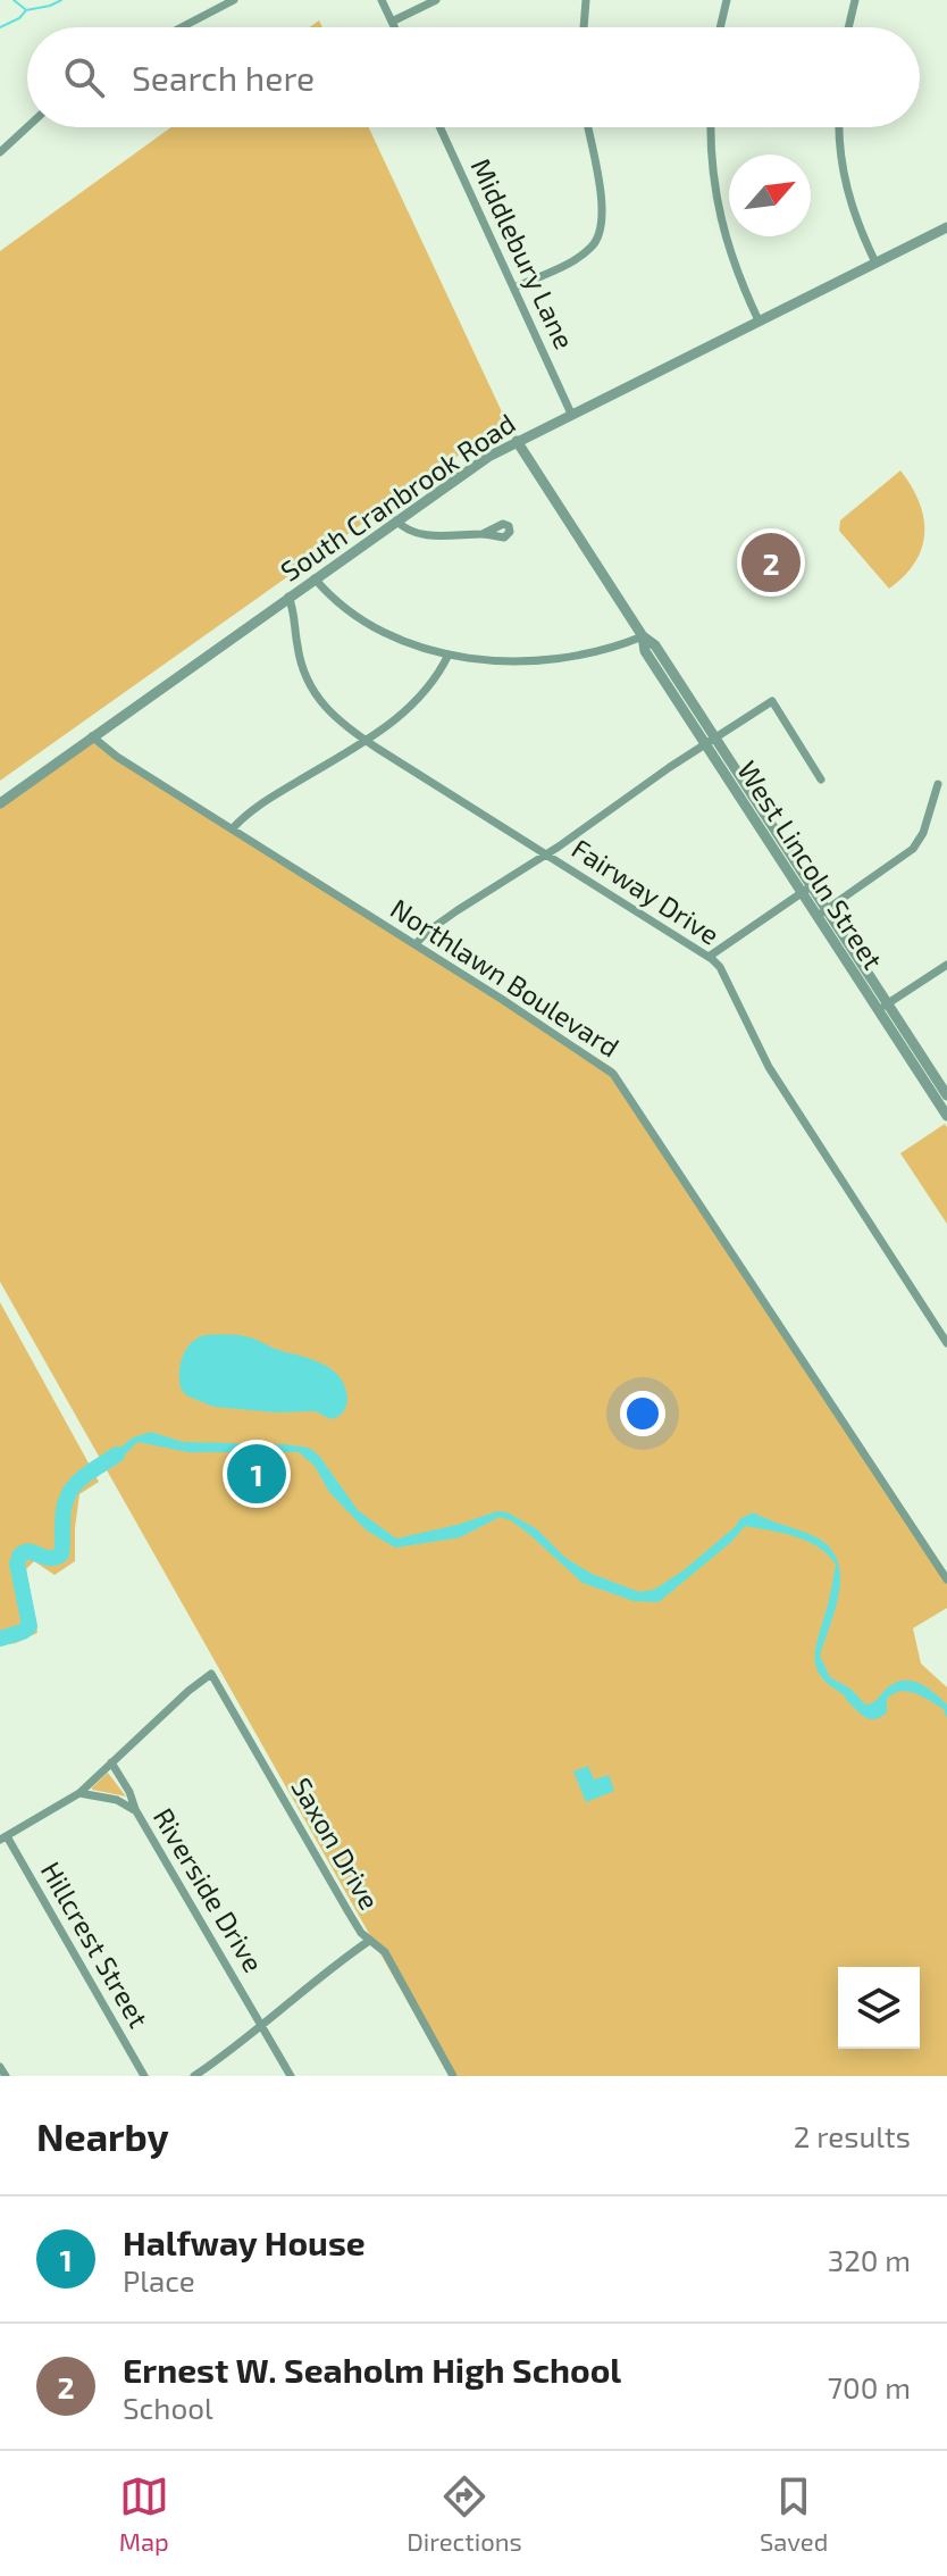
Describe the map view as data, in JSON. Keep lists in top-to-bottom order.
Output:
{
  "streets": {
    "street": [
      "Middlebury Lane",
      "South Cranbrook Road",
      "West Lincoln Street",
      "Fairway Drive",
      "Northlawn Boulevard",
      "Saxon Drive",
      "Riverside Drive",
      "Hillcrest Street"
    ]
  },
  "crossings": [
    ["Middlebury Lane", "South Cranbrook Road"],
    ["South Cranbrook Road", "West Lincoln Street"],
    ["South Cranbrook Road", "Fairway Drive"],
    ["South Cranbrook Road", "Northlawn Boulevard"]
  ],
  "north": "top right",
  "page": {
    "search": "Search here",
    "pins": ["2", "1"],
    "heading": ["Nearby", "2 results"],
    "list": [
      {
        "mark": "1",
        "name": "Halfway House",
        "note": "Place",
        "value": "320 m"
      },
      {
        "mark": "2",
        "name": "Ernest W. Seaholm High School",
        "note": "School",
        "value": "700 m"
      }
    ],
    "nav": ["Map", "Directions", "Saved"]
  }
}
